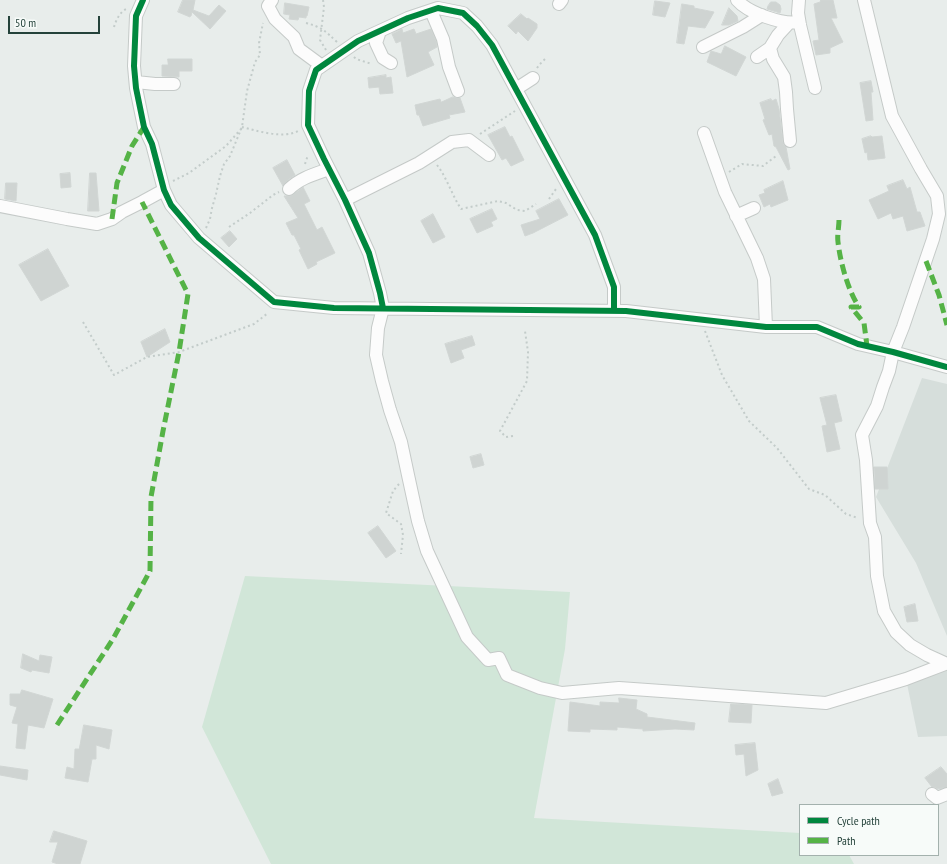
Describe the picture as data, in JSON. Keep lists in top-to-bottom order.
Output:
{
  "legend": ["Cycle path", "Path"],
  "scale_bar": "50 m"
}
